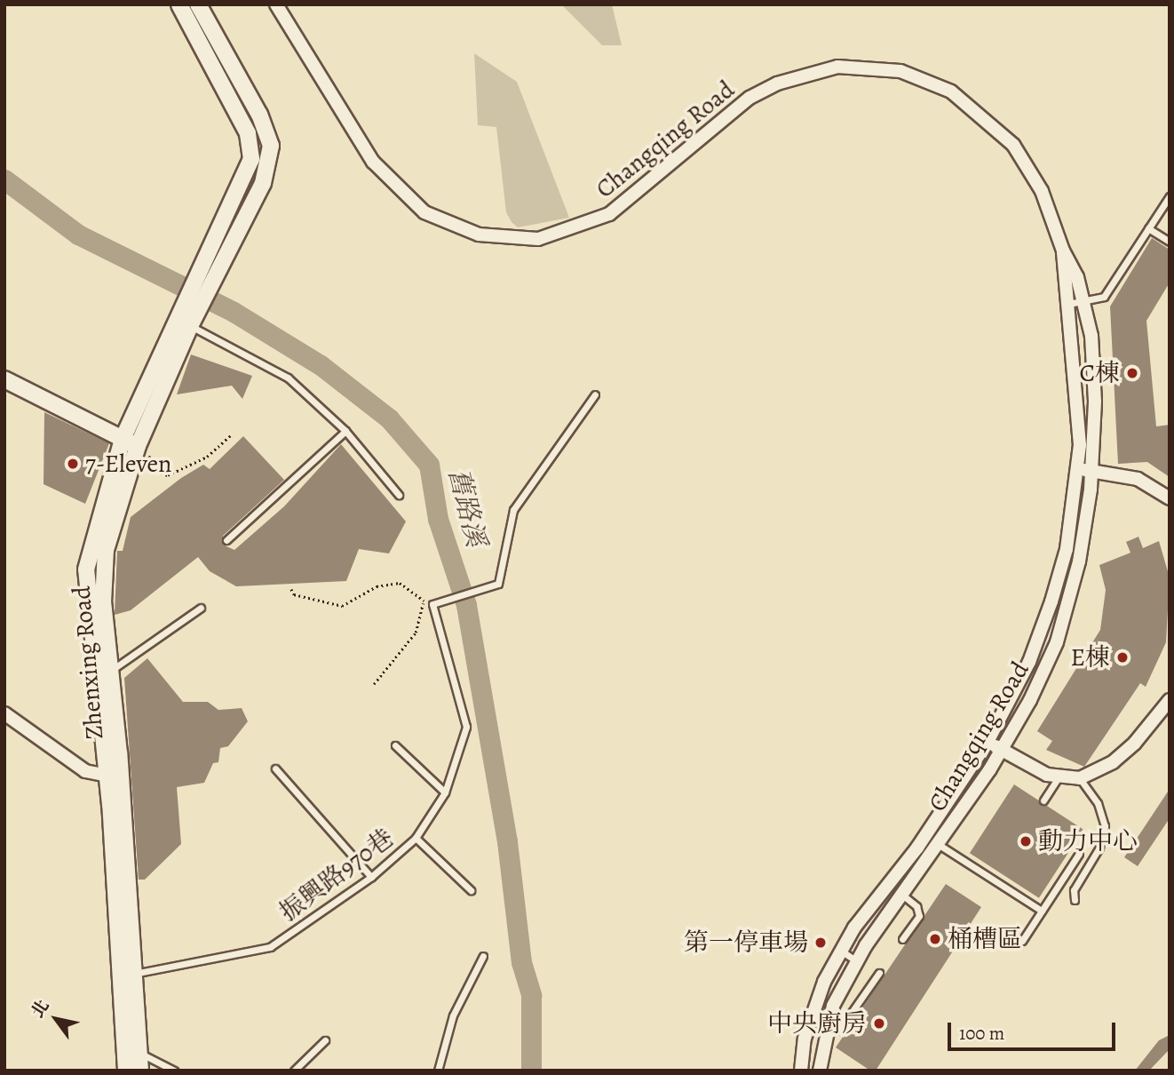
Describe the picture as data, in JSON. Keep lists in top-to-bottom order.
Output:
{
  "streets": {
    "street": ["Changqing Road", "Zhenxing Road"],
    "lane": ["振興路970巷"]
  },
  "crossings": [
    ["Zhenxing Road", "振興路970巷"]
  ],
  "water": ["舊路溪"],
  "places": [
    "C棟",
    "7-Eleven",
    "E棟",
    "動力中心",
    "桶槽區",
    "第一停車場",
    "中央廚房"
  ],
  "scale_bar": "100 m",
  "north": "top left"
}
